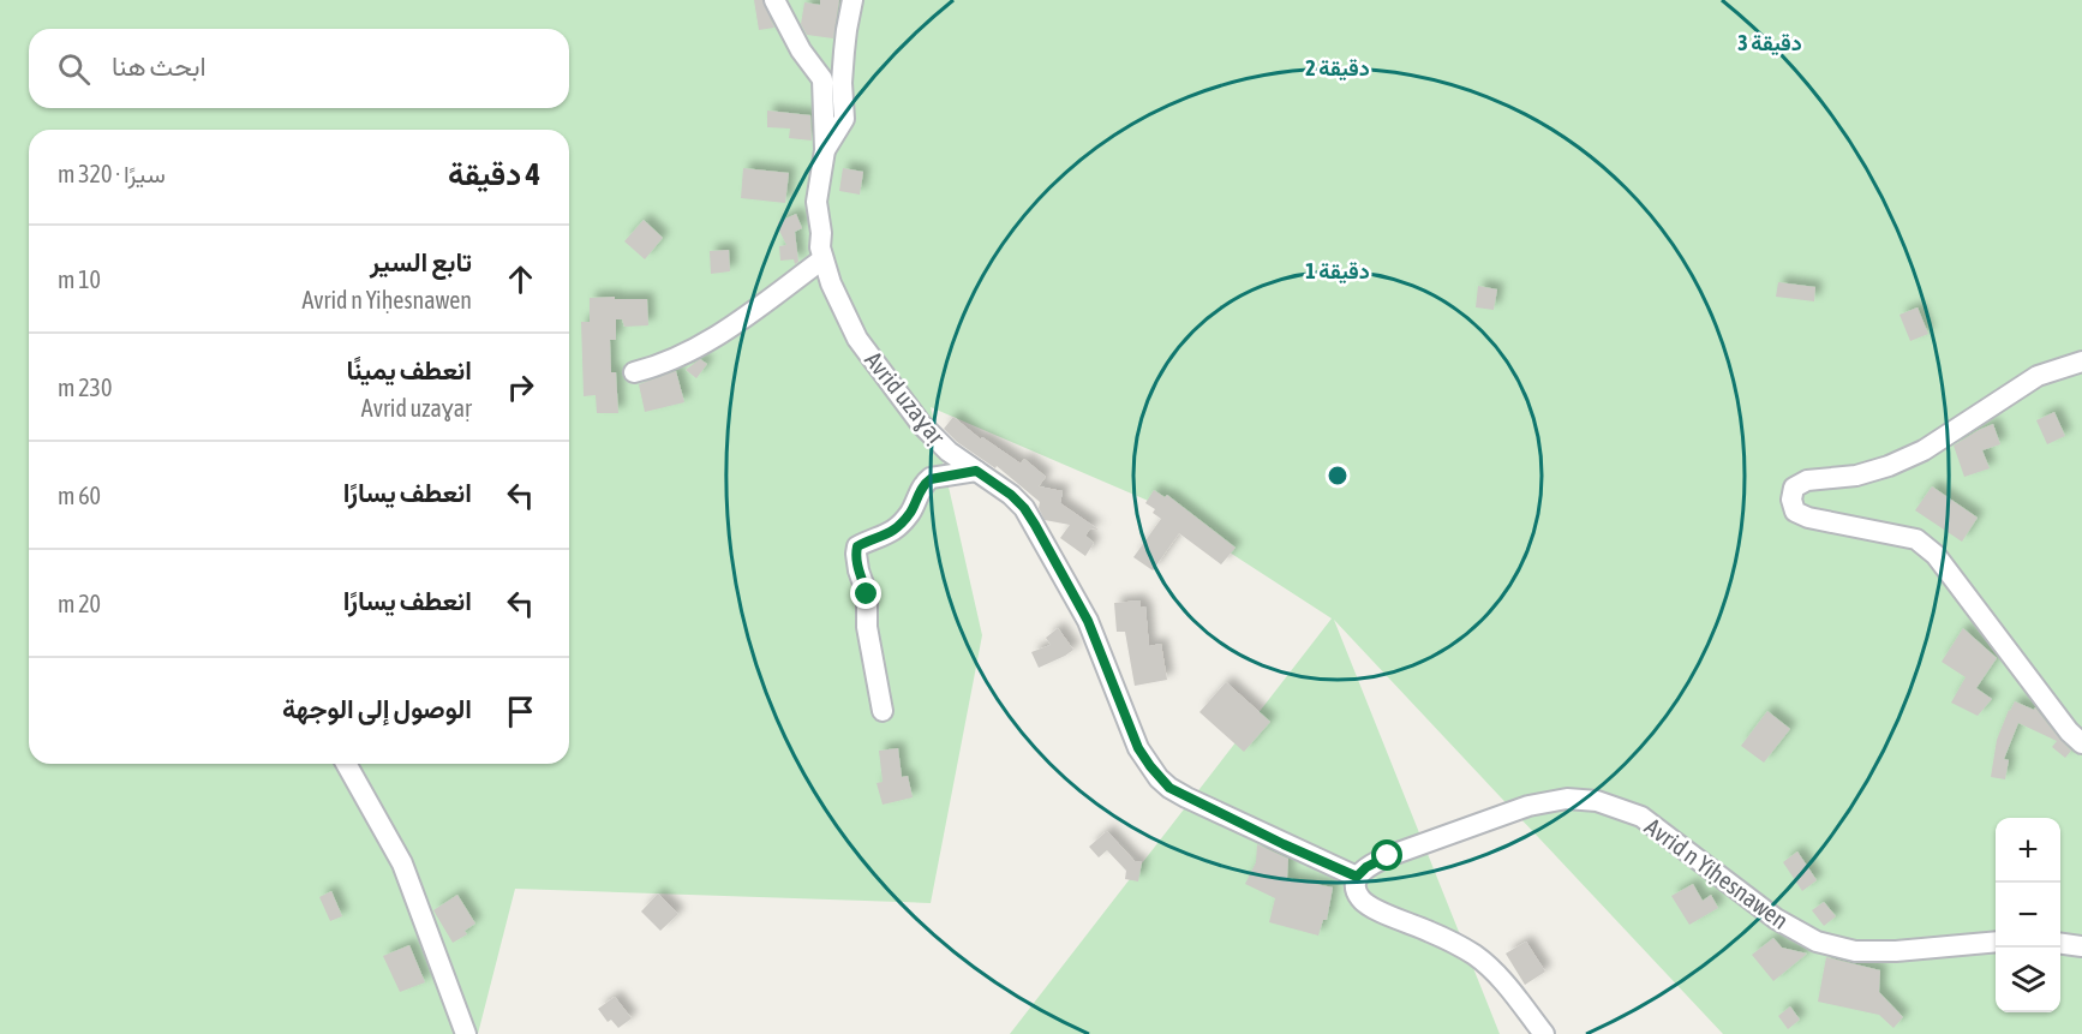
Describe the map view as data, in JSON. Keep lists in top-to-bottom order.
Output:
{
  "streets": {
    "street": ["Avrid uzaɣaṛ", "Avrid n Yiḥesnawen"]
  },
  "crossings": [
    ["Avrid uzaɣaṛ", "Avrid n Yiḥesnawen"]
  ],
  "page": {
    "search": "ابحث هنا",
    "heading": ["4 دقيقة", "سيرًا · 320 m"],
    "list": [
      ["تابع السير", "Avrid n Yiḥesnawen", "10 m"],
      ["انعطف يمينًا", "Avrid uzaɣaṛ", "230 m"],
      ["انعطف يسارًا", "60 m"],
      ["انعطف يسارًا", "20 m"],
      "الوصول إلى الوجهة"
    ],
    "map_buttons": ["+", "−"]
  },
  "rings": ["3 دقيقة", "2 دقيقة", "1 دقيقة"]
}
